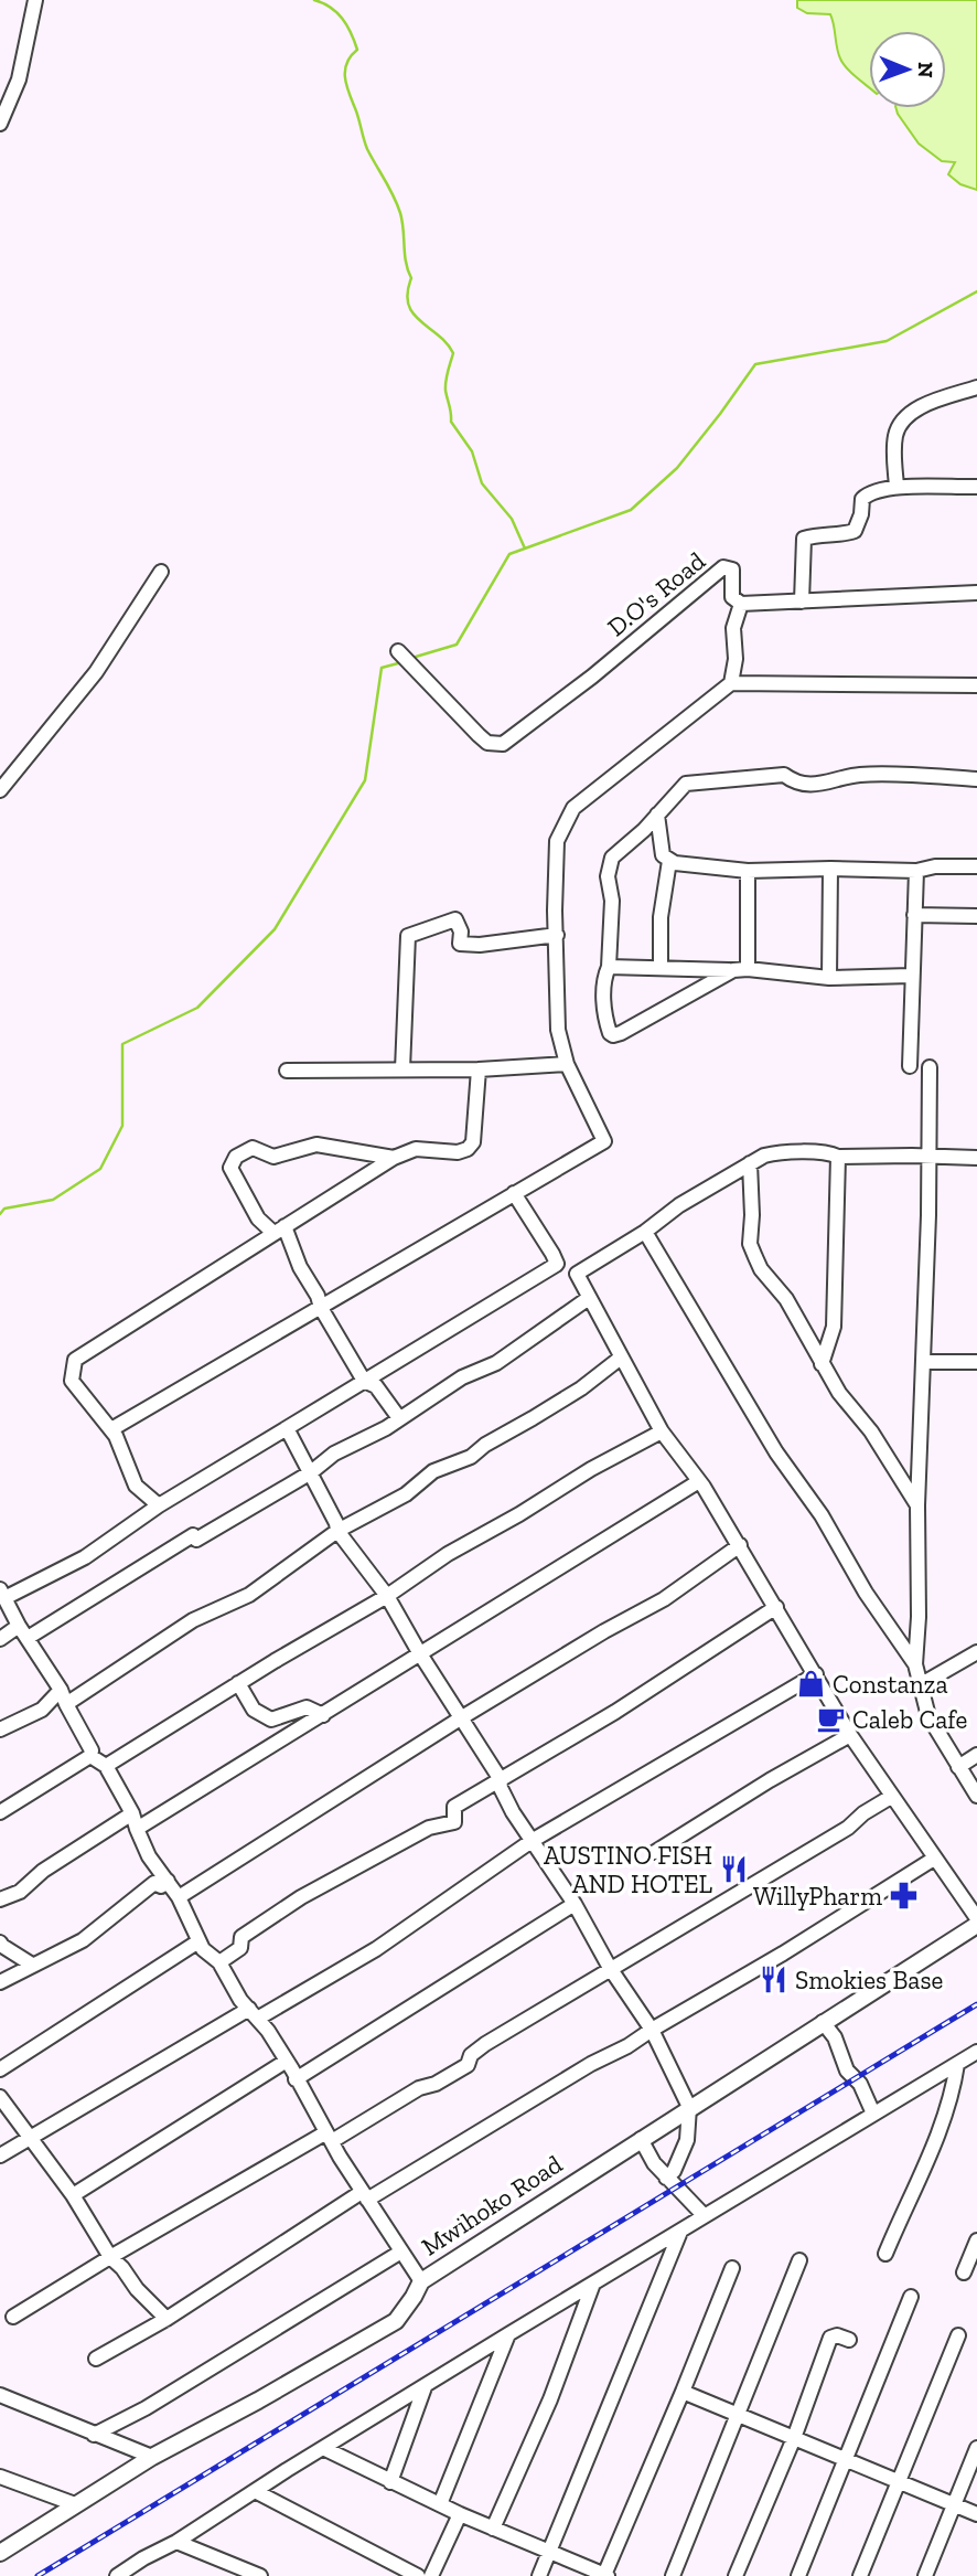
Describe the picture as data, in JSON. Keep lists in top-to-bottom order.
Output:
{
  "streets": {
    "street": ["D.O's Road", "Mwihoko Road"]
  },
  "places": {
    "shop": ["Constanza"],
    "cafe": ["Caleb Cafe"],
    "restaurant": ["AUSTINO FISH AND HOTEL", "Smokies Base"],
    "pharmacy": ["WillyPharm"]
  },
  "north": "right"
}
